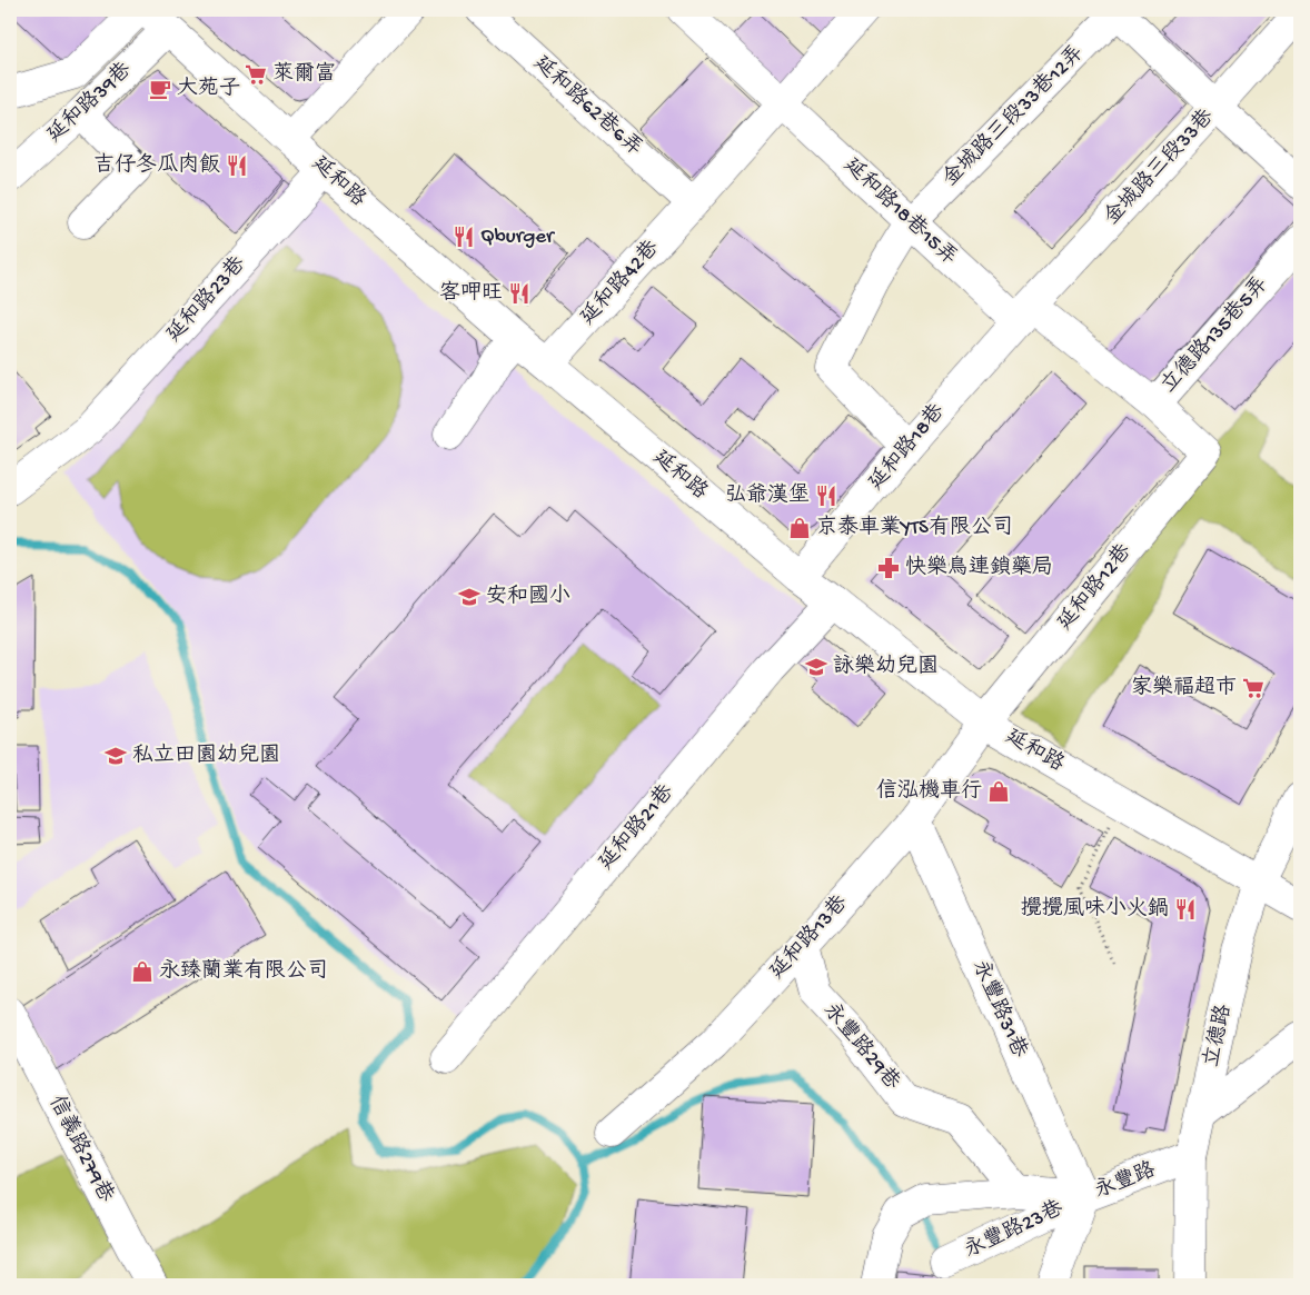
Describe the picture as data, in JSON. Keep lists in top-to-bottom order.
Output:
{
  "streets": {
    "street": [
      "延和路39巷",
      "延和路62巷6弄",
      "金城路三段33巷12弄",
      "金城路三段33巷",
      "延和路",
      "延和路18巷15弄",
      "延和路42巷",
      "延和路23巷",
      "立德路135巷5弄",
      "延和路18巷",
      "延和路12巷",
      "延和路21巷",
      "延和路13巷",
      "永豐路31巷",
      "立德路",
      "永豐路29巷",
      "信義路279巷",
      "永豐路",
      "永豐路23巷"
    ]
  },
  "crossings": [
    ["延和路39巷", "延和路"],
    ["延和路62巷6弄", "延和路42巷"],
    ["金城路三段33巷12弄", "延和路18巷15弄"],
    ["金城路三段33巷12弄", "延和路18巷"],
    ["金城路三段33巷", "延和路18巷15弄"],
    ["金城路三段33巷", "延和路18巷"],
    ["延和路", "延和路42巷"],
    ["延和路", "延和路23巷"],
    ["延和路", "延和路18巷"],
    ["延和路", "延和路12巷"],
    ["延和路", "延和路21巷"],
    ["延和路", "延和路13巷"],
    ["延和路", "立德路"],
    ["延和路18巷15弄", "延和路42巷"],
    ["延和路18巷15弄", "立德路135巷5弄"],
    ["延和路18巷15弄", "延和路18巷"],
    ["延和路18巷15弄", "延和路12巷"],
    ["延和路12巷", "延和路13巷"],
    ["延和路13巷", "永豐路31巷"],
    ["延和路13巷", "永豐路29巷"],
    ["永豐路31巷", "永豐路"],
    ["永豐路31巷", "永豐路23巷"],
    ["立德路", "永豐路"],
    ["永豐路", "永豐路23巷"]
  ],
  "places": {
    "supermarket": ["萊爾富", "家樂福超市"],
    "cafe": ["大苑子"],
    "restaurant": [
      "吉仔冬瓜肉飯",
      "Qburger",
      "客呷旺",
      "弘爺漢堡",
      "攪攪風味小火鍋"
    ],
    "shop": ["京泰車業YTS有限公司", "信泓機車行", "永臻蘭業有限公司"],
    "pharmacy": ["快樂鳥連鎖藥局"],
    "school or university": ["安和國小", "詠樂幼兒園", "私立田園幼兒園"]
  }
}
